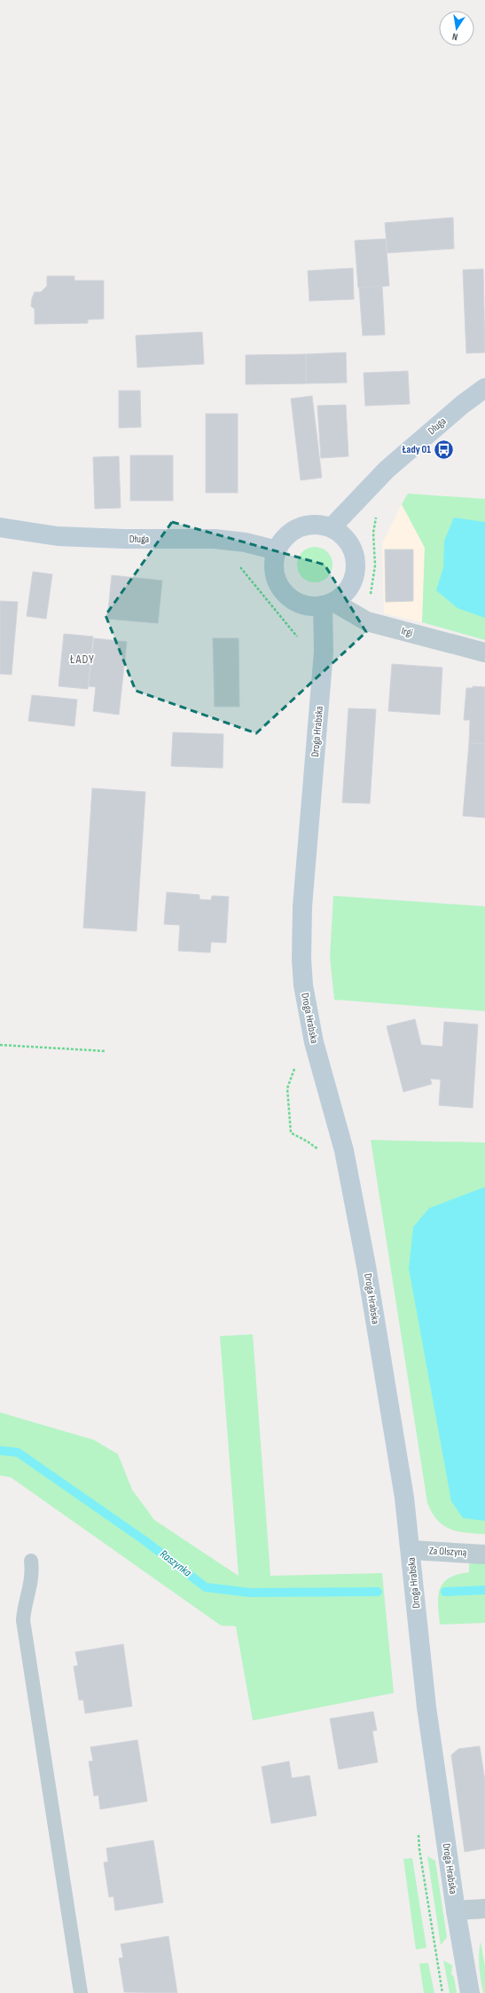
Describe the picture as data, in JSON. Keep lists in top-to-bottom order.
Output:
{
  "streets": {
    "street": [
      "Długa",
      "Irgi",
      "Droga Hrabska",
      "Za Olszyną"
    ]
  },
  "crossings": [
    ["Długa", "Irgi"],
    ["Długa", "Droga Hrabska"],
    ["Irgi", "Droga Hrabska"],
    ["Droga Hrabska", "Za Olszyną"]
  ],
  "districts": ["ŁADY"],
  "water": ["Raszynka"],
  "places": {
    "bus stop": ["Łady 01"]
  },
  "north": "bottom"
}
